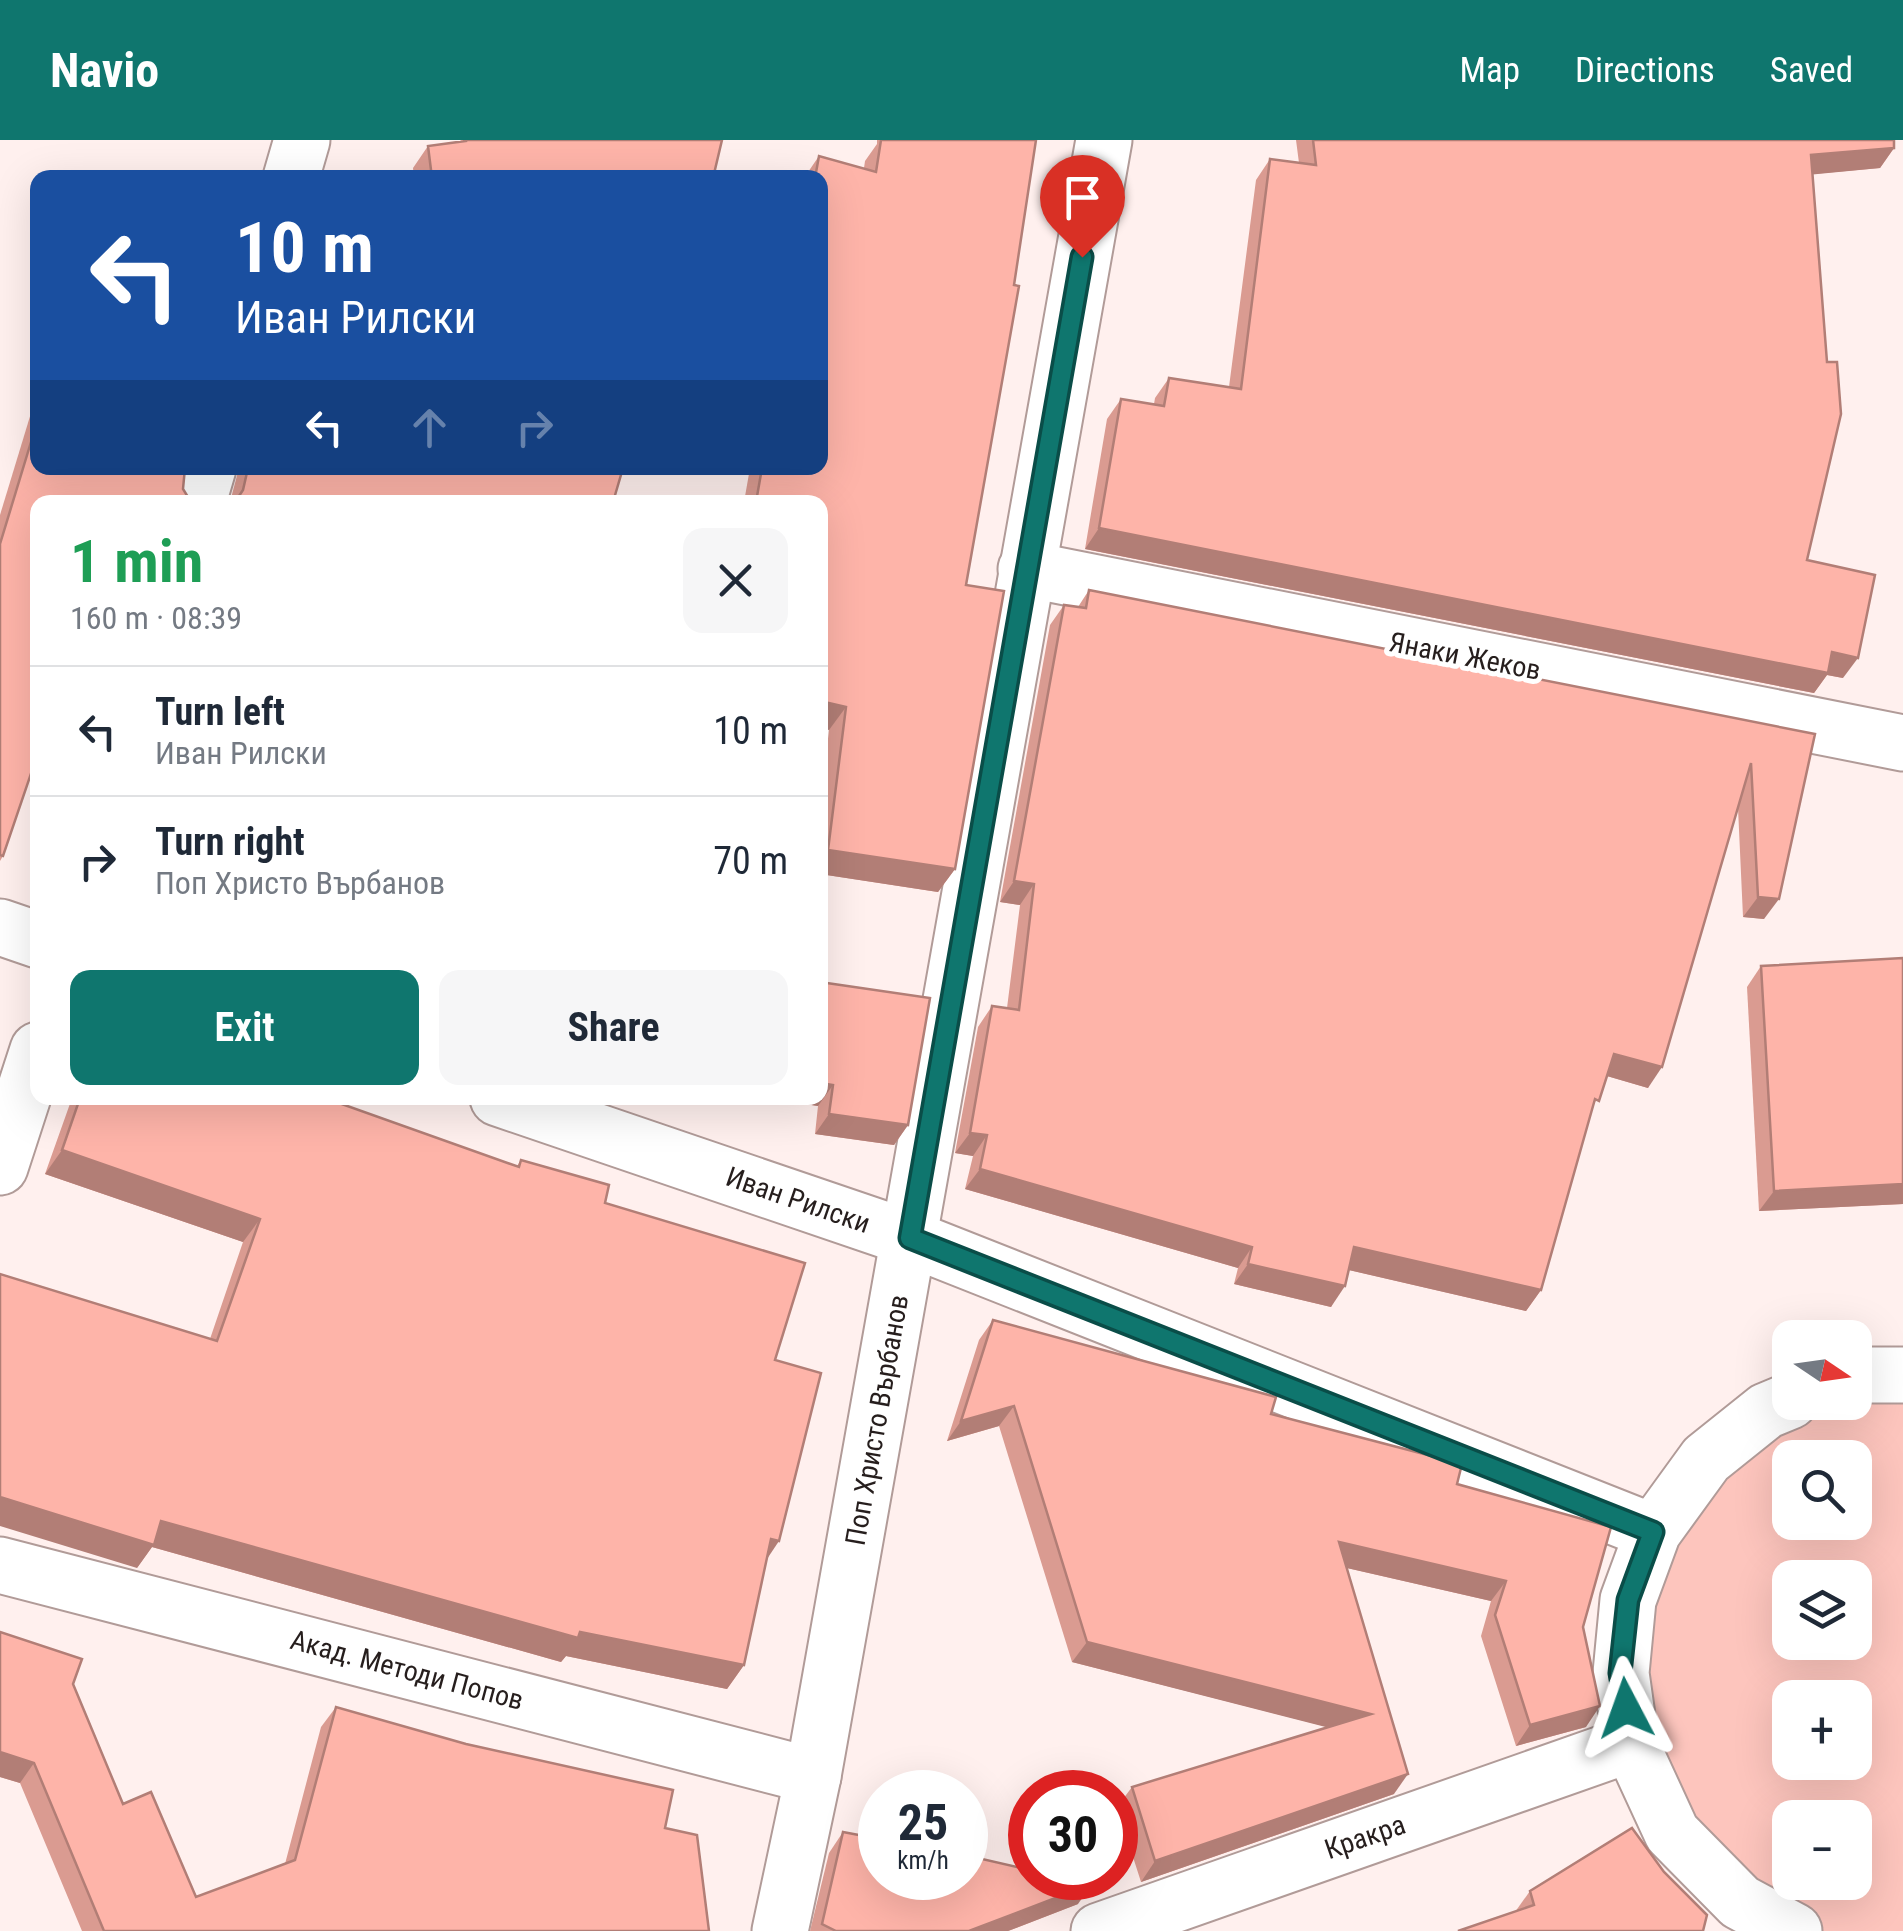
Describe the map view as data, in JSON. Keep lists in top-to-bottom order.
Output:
{
  "streets": {
    "street": [
      "Янаки Жеков",
      "Иван Рилски",
      "Поп Христо Върбанов",
      "Акад. Методи Попов",
      "Кракра"
    ]
  },
  "crossings": [
    ["Янаки Жеков", "Поп Христо Върбанов"],
    ["Иван Рилски", "Поп Христо Върбанов"],
    ["Поп Христо Върбанов", "Акад. Методи Попов"]
  ],
  "north": "right",
  "page": {
    "header": "Navio",
    "nav": ["Map", "Directions", "Saved"],
    "turn": ["10 m", "Иван Рилски"],
    "heading": ["1 min", "160 m · 08:39"],
    "list": [
      {
        "name": "Turn left",
        "note": "Иван Рилски",
        "value": "10 m"
      },
      {
        "name": "Turn right",
        "note": "Поп Христо Върбанов",
        "value": "70 m"
      }
    ],
    "buttons": ["Exit", "Share"],
    "map_buttons": ["+", "−"],
    "speed": "25 km/h",
    "limit": "30"
  }
}
